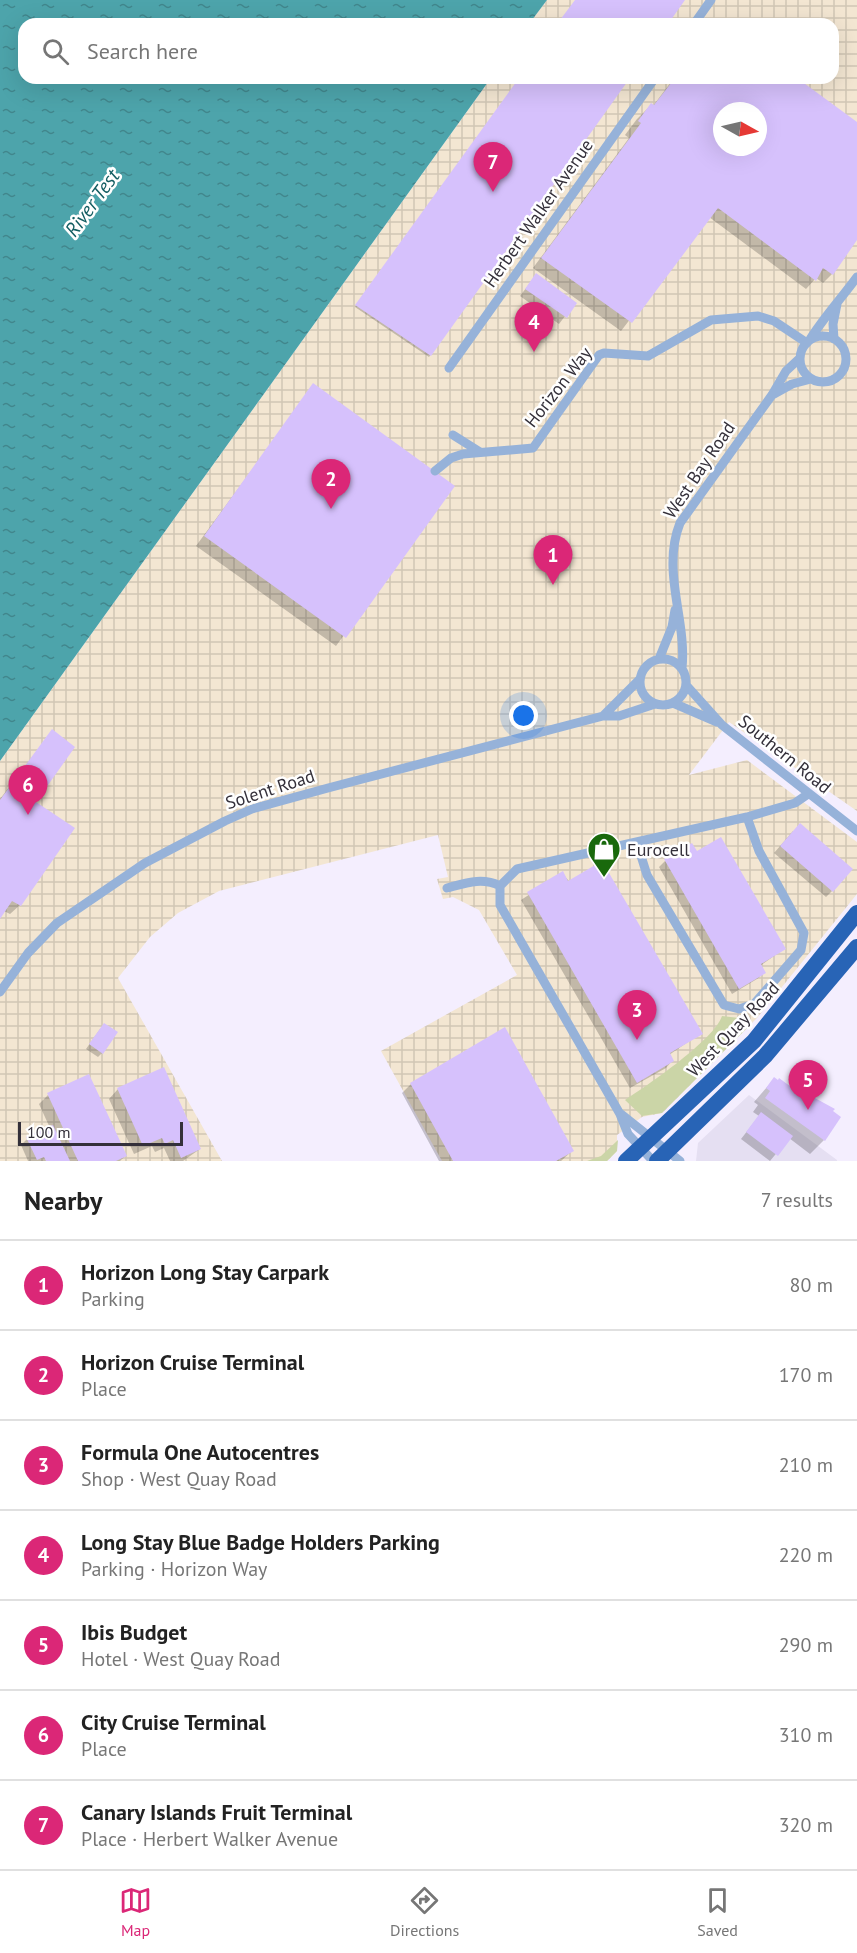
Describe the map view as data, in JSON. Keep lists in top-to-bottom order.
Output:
{
  "streets": {
    "highway": ["West Quay Road"],
    "street": [
      "Herbert Walker Avenue",
      "Horizon Way",
      "West Bay Road",
      "Southern Road",
      "Solent Road"
    ]
  },
  "crossings": [
    ["Horizon Way", "West Bay Road"],
    ["West Bay Road", "Southern Road"],
    ["West Bay Road", "Solent Road"],
    ["Southern Road", "Solent Road"]
  ],
  "water": ["River Test"],
  "places": {
    "shop": ["Eurocell"]
  },
  "scale_bar": "100 m",
  "north": "right",
  "page": {
    "search": "Search here",
    "pins": [
      "7",
      "4",
      "2",
      "1",
      "6",
      "3",
      "5"
    ],
    "scale": "100 m",
    "heading": ["Nearby", "7 results"],
    "list": [
      {
        "mark": "1",
        "name": "Horizon Long Stay Carpark",
        "note": "Parking",
        "value": "80 m"
      },
      {
        "mark": "2",
        "name": "Horizon Cruise Terminal",
        "note": "Place",
        "value": "170 m"
      },
      {
        "mark": "3",
        "name": "Formula One Autocentres",
        "note": "Shop · West Quay Road",
        "value": "210 m"
      },
      {
        "mark": "4",
        "name": "Long Stay Blue Badge Holders Parking",
        "note": "Parking · Horizon Way",
        "value": "220 m"
      },
      {
        "mark": "5",
        "name": "Ibis Budget",
        "note": "Hotel · West Quay Road",
        "value": "290 m"
      },
      {
        "mark": "6",
        "name": "City Cruise Terminal",
        "note": "Place",
        "value": "310 m"
      },
      {
        "mark": "7",
        "name": "Canary Islands Fruit Terminal",
        "note": "Place · Herbert Walker Avenue",
        "value": "320 m"
      }
    ],
    "nav": ["Map", "Directions", "Saved"]
  }
}
